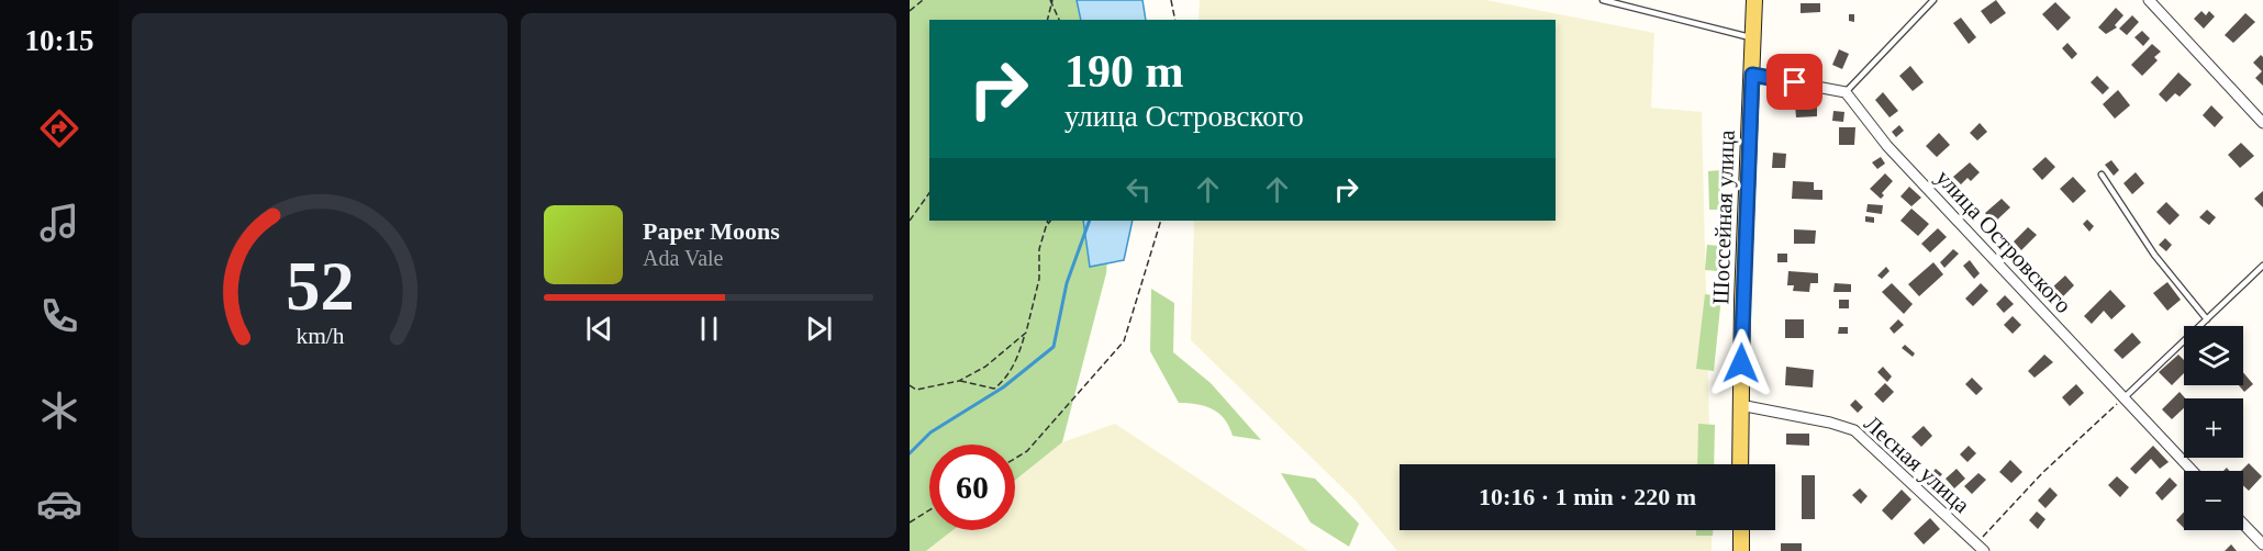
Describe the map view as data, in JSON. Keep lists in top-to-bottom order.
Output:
{
  "streets": {
    "main road": ["Шоссейная улица"],
    "street": ["улица Островского", "Лесная улица"]
  },
  "crossings": [
    ["Шоссейная улица", "Лесная улица"]
  ],
  "page": {
    "tabs": "10:15",
    "turn": ["190 m", "улица Островского"],
    "song": ["Paper Moons", "Ada Vale"],
    "map_buttons": ["+", "−"],
    "limit": "60",
    "trip": "10:16 · 1 min · 220 m",
    "gauge": ["52", "km/h"]
  }
}
